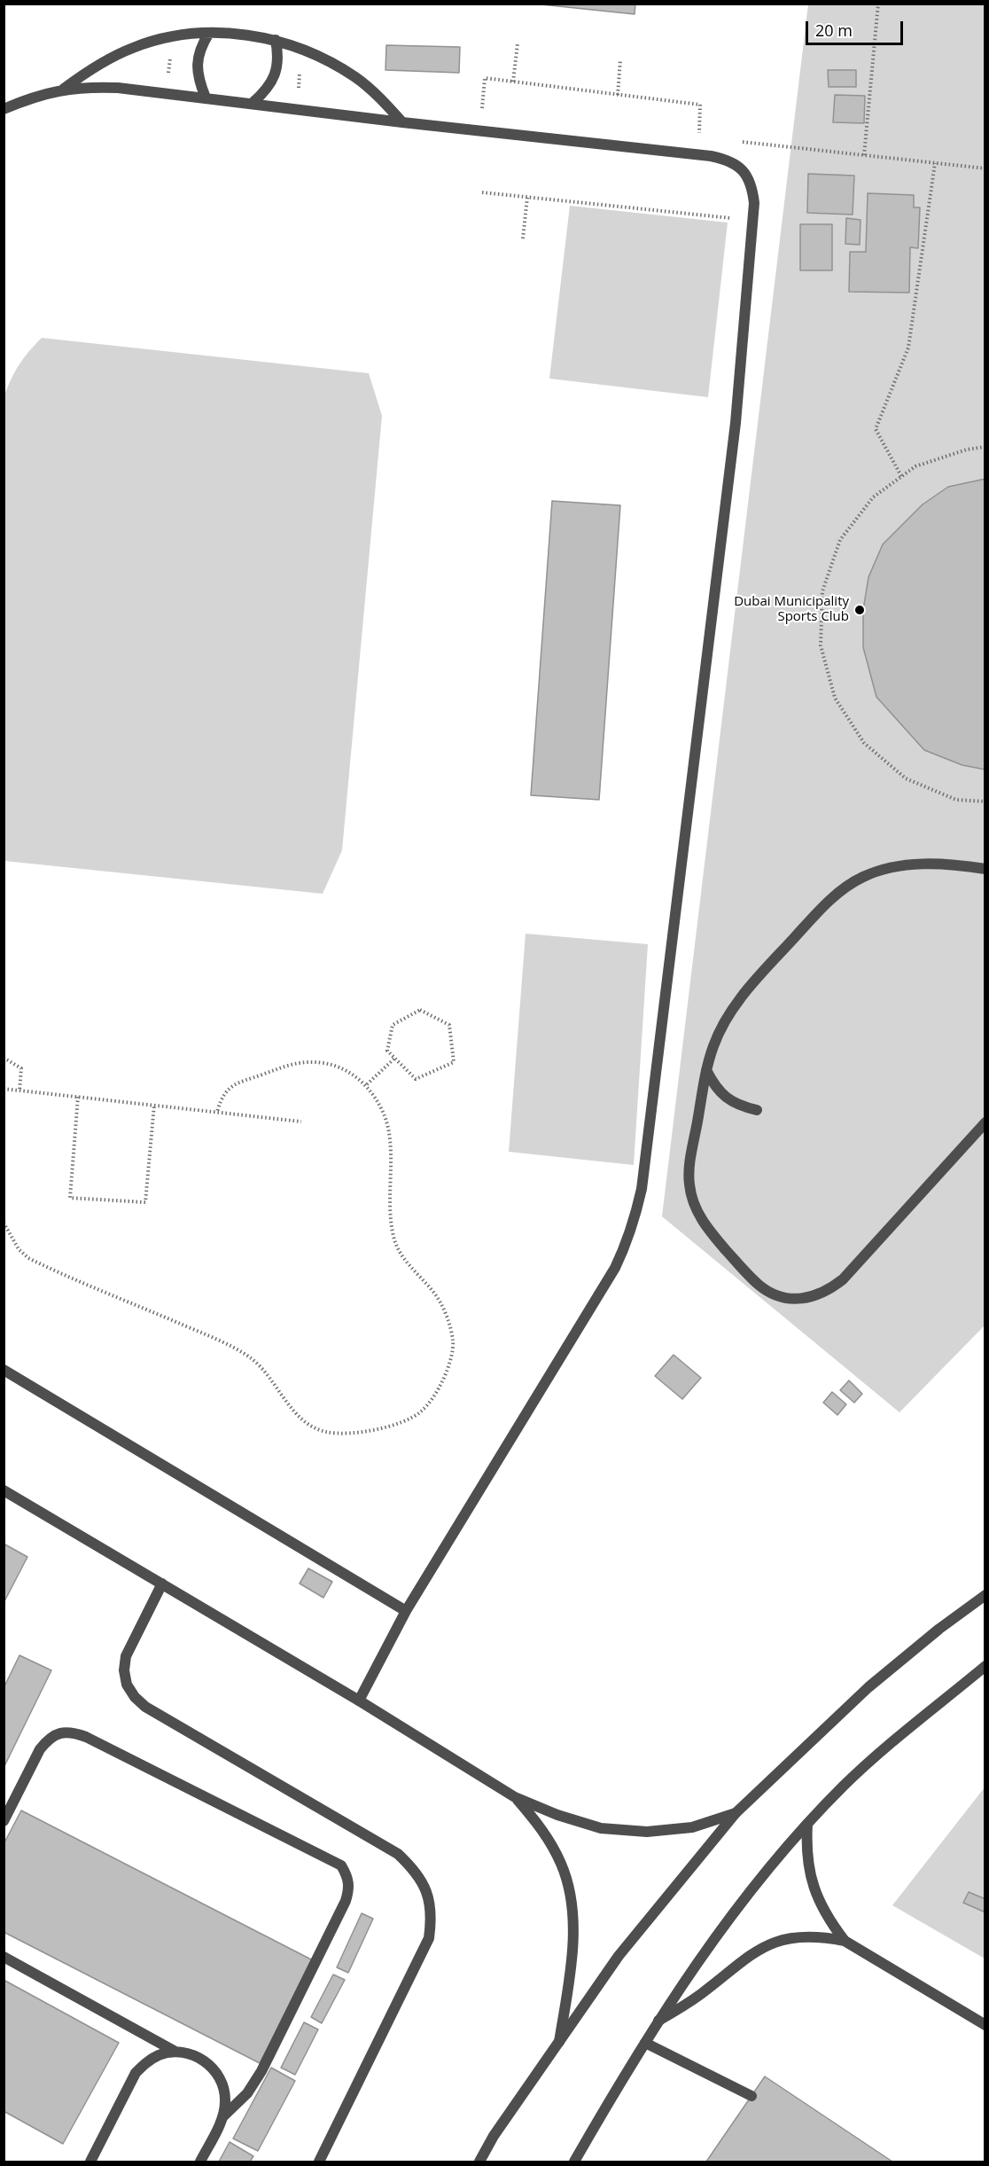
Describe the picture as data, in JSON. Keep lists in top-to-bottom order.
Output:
{
  "places": ["Dubai Municipality Sports Club"],
  "scale_bar": "20 m"
}
